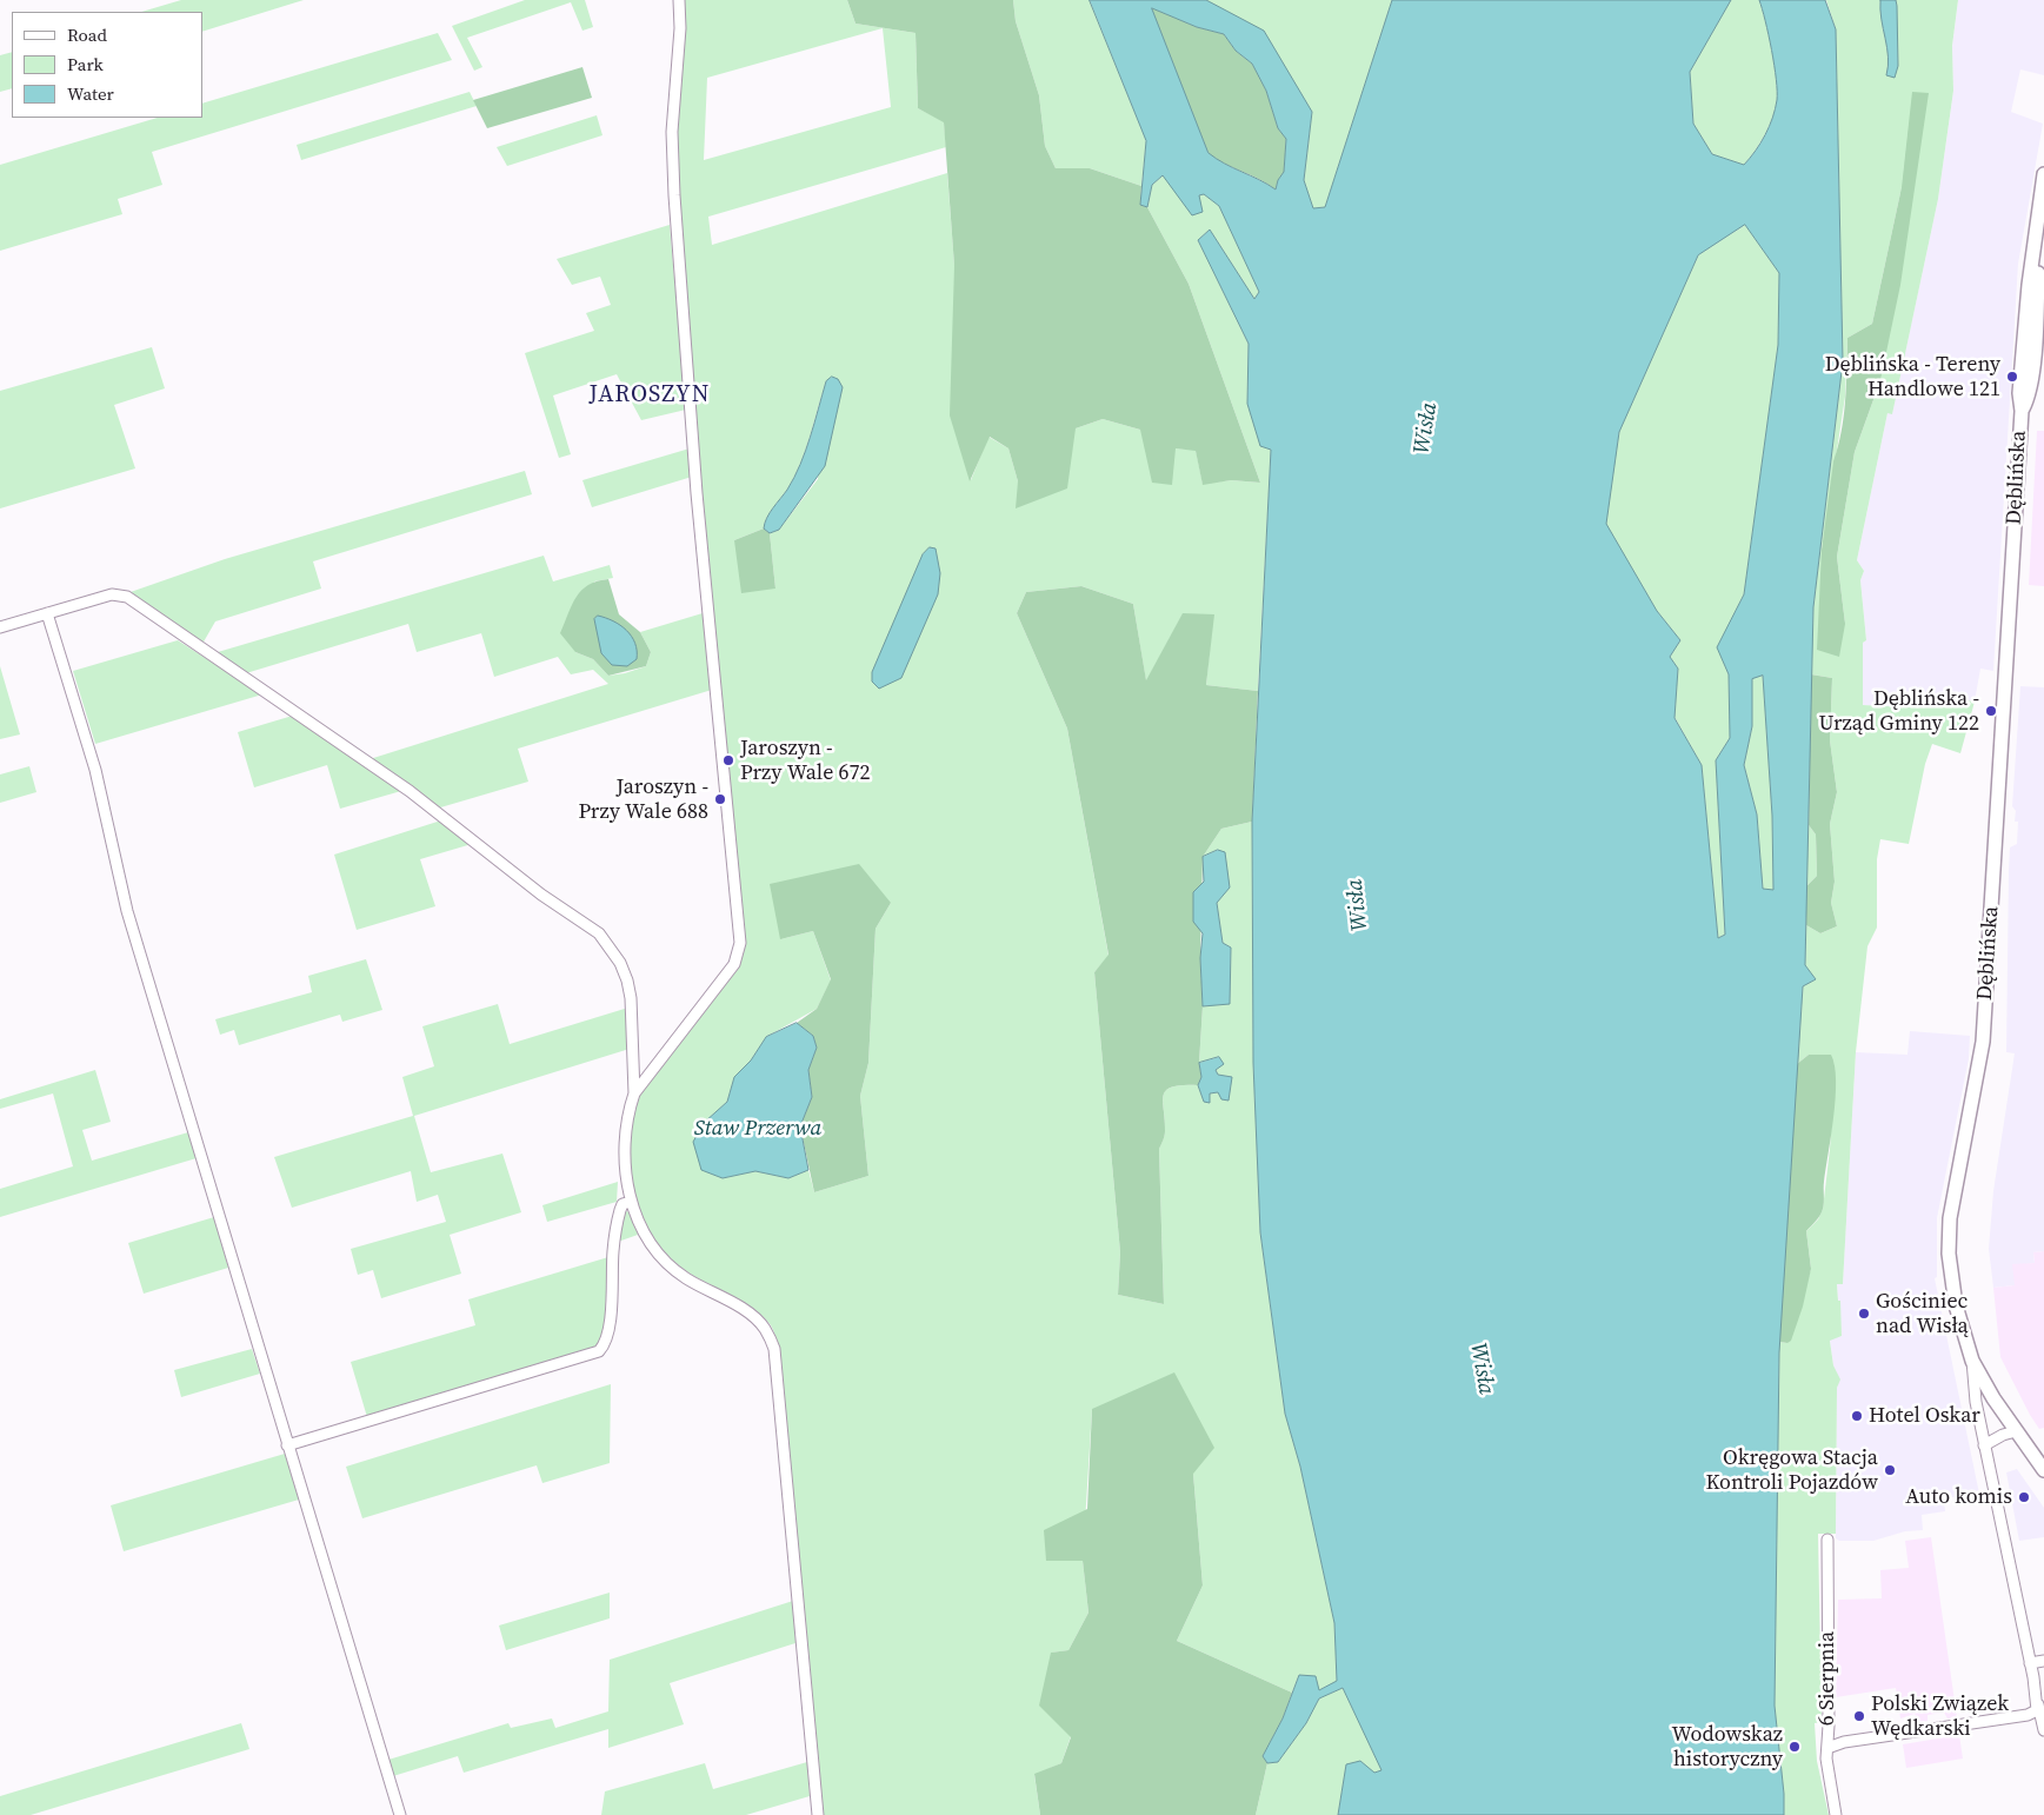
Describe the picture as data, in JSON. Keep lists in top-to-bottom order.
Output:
{
  "streets": {
    "main road": ["Dęblińska"],
    "street": ["6 Sierpnia"]
  },
  "districts": ["JAROSZYN"],
  "water": ["Wisła", "Staw Przerwa"],
  "places": [
    "Dęblińska - Tereny Handlowe 121",
    "Dęblińska - Urząd Gminy 122",
    "Jaroszyn - Przy Wale 672",
    "Jaroszyn - Przy Wale 688",
    "Gościniec nad Wisłą",
    "Hotel Oskar",
    "Okręgowa Stacja Kontroli Pojazdów",
    "Auto komis",
    "Polski Związek Wędkarski",
    "Wodowskaz historyczny"
  ],
  "legend": ["Road", "Park", "Water"]
}
